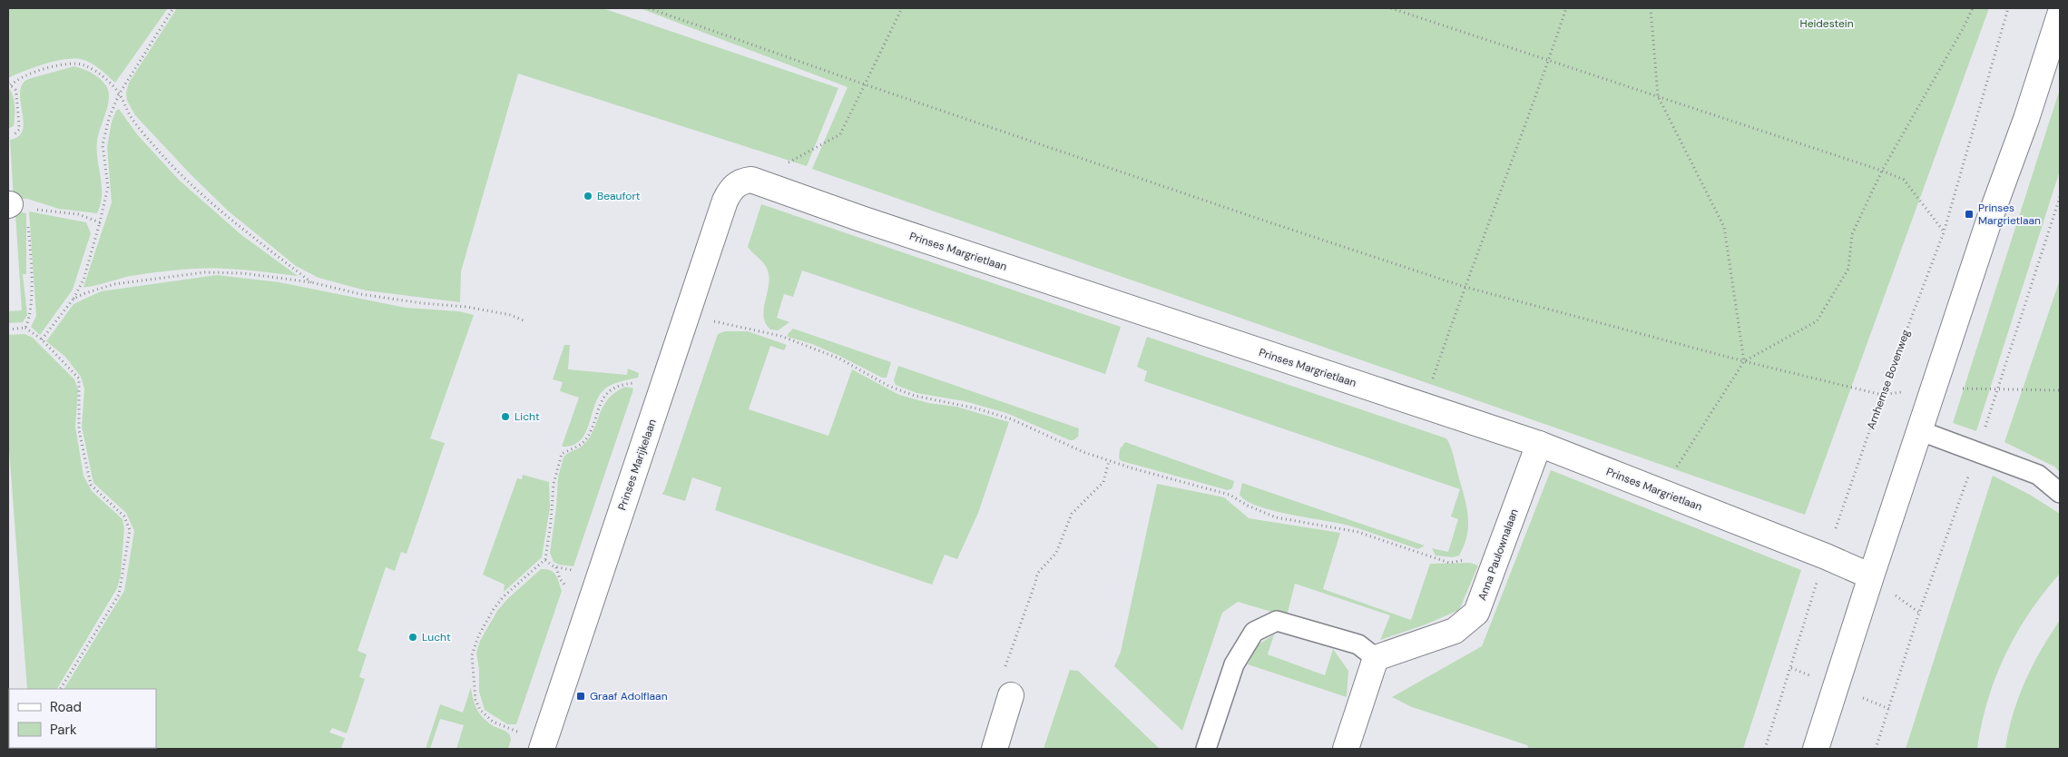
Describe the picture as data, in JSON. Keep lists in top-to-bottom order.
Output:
{
  "streets": {
    "street": ["Prinses Margrietlaan", "Prinses Marijkelaan", "Anna Paulownalaan"],
    "path": ["Arnhemse Bovenweg"]
  },
  "crossings": [
    ["Prinses Margrietlaan", "Arnhemse Bovenweg"],
    ["Prinses Margrietlaan", "Prinses Marijkelaan"],
    ["Prinses Margrietlaan", "Anna Paulownalaan"]
  ],
  "parks": ["Heidestein"],
  "places": {
    "other": ["Beaufort", "Licht", "Lucht"],
    "transit": ["Prinses Margrietlaan", "Graaf Adolflaan"]
  },
  "legend": ["Road", "Park"]
}
